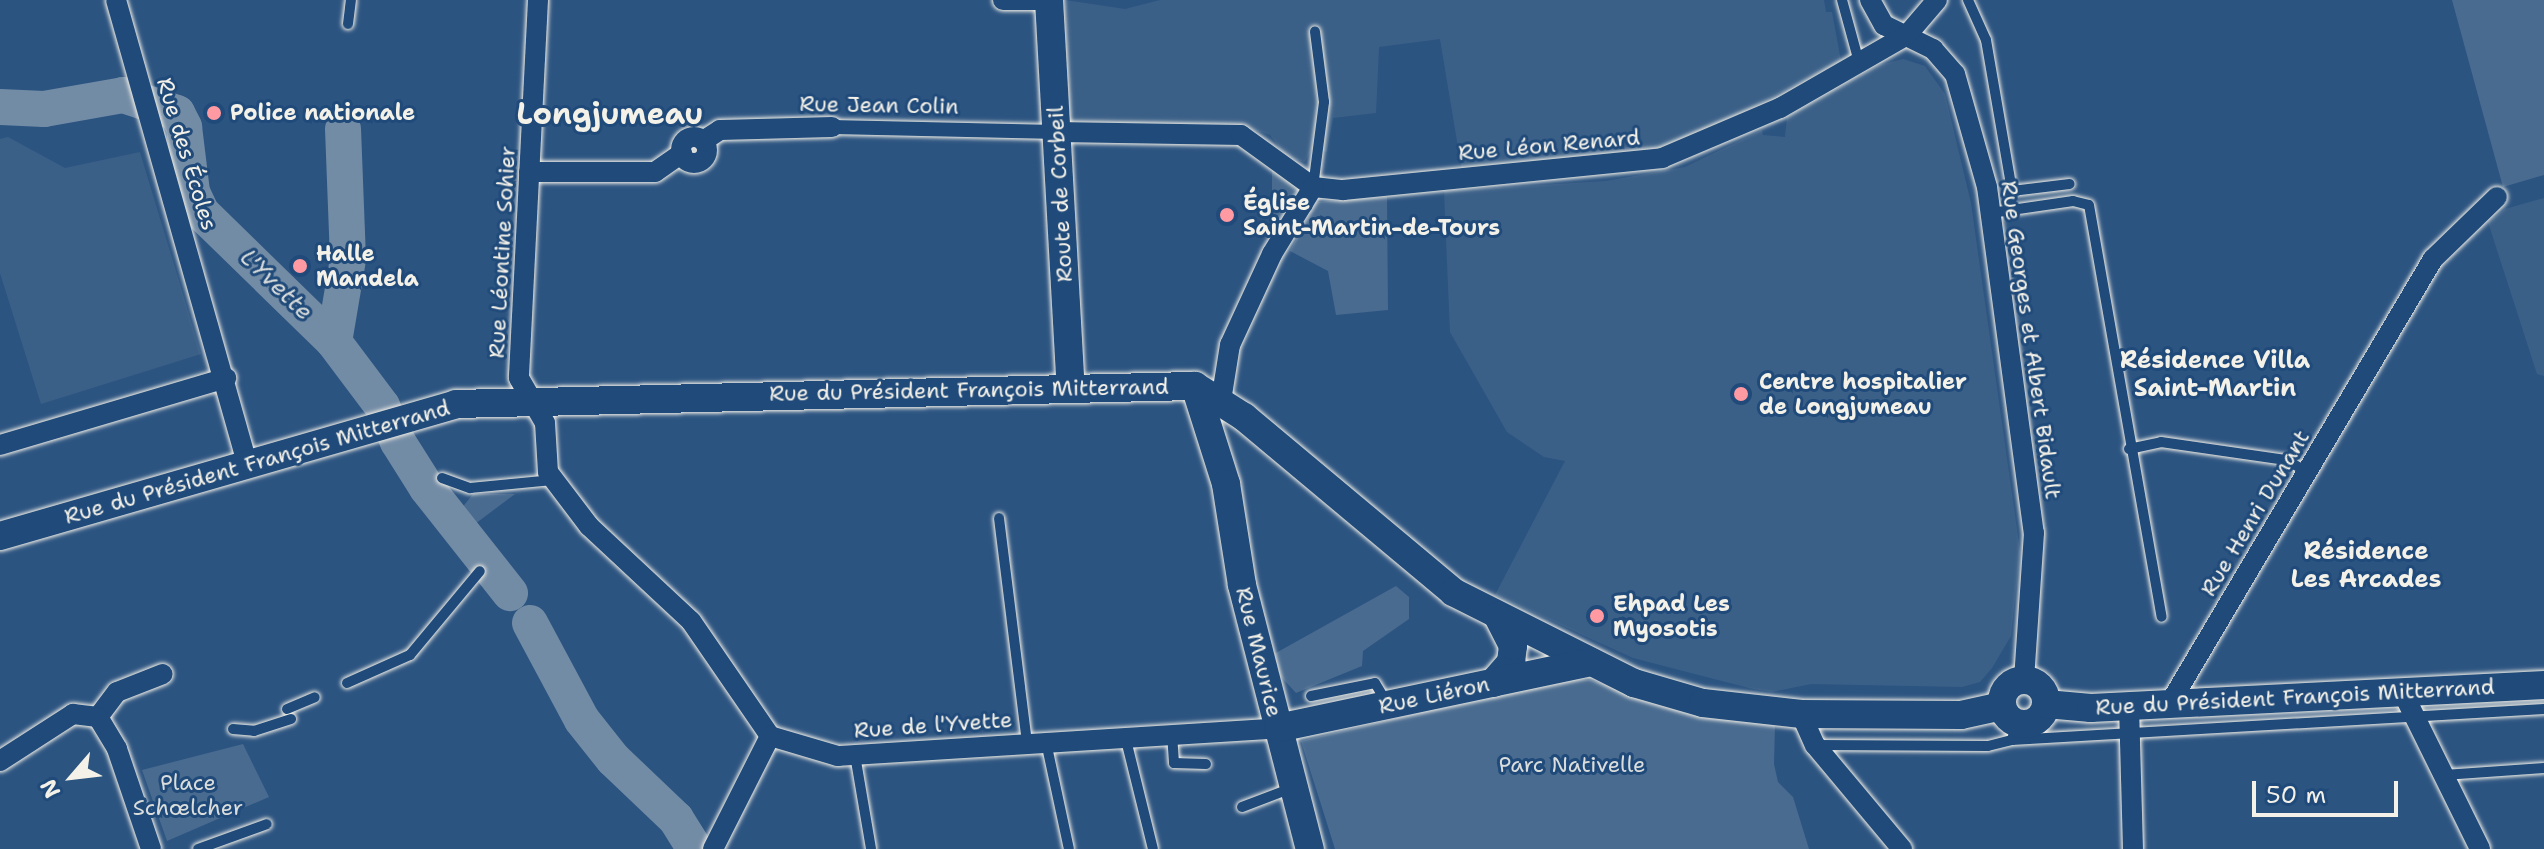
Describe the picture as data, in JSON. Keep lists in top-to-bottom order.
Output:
{
  "streets": {
    "main road": [
      "Route de Corbeil",
      "Rue du Président François Mitterrand",
      "Rue Maurice",
      "Rue Liéron"
    ],
    "street": [
      "Rue Jean Colin",
      "Rue Léon Renard",
      "Rue des Écoles",
      "Rue Léontine Sohier",
      "Rue Georges et Albert Bidault",
      "Rue Henri Dunant",
      "Rue de l'Yvette"
    ]
  },
  "crossings": [
    ["Rue Jean Colin", "Route de Corbeil"],
    ["Rue Jean Colin", "Rue Léontine Sohier"],
    ["Rue Léon Renard", "Rue Georges et Albert Bidault"],
    ["Rue des Écoles", "Rue du Président François Mitterrand"],
    ["Route de Corbeil", "Rue du Président François Mitterrand"],
    ["Rue Léontine Sohier", "Rue du Président François Mitterrand"],
    ["Rue Georges et Albert Bidault", "Rue du Président François Mitterrand"],
    ["Rue du Président François Mitterrand", "Rue Henri Dunant"],
    ["Rue du Président François Mitterrand", "Rue Maurice"],
    ["Rue du Président François Mitterrand", "Rue Liéron"],
    ["Rue Maurice", "Rue Liéron"],
    ["Rue Maurice", "Rue de l'Yvette"],
    ["Rue Liéron", "Rue de l'Yvette"]
  ],
  "districts": ["Longjumeau", "Résidence Villa Saint-Martin", "Résidence Les Arcades"],
  "water": ["L'Yvette"],
  "parks": ["Parc Nativelle", "Place Schœlcher"],
  "places": [
    "Police nationale",
    "Église Saint-Martin-de-Tours",
    "Halle Mandela",
    "Centre hospitalier de Longjumeau",
    "Ehpad Les Myosotis"
  ],
  "scale_bar": "50 m",
  "north": "bottom left"
}
